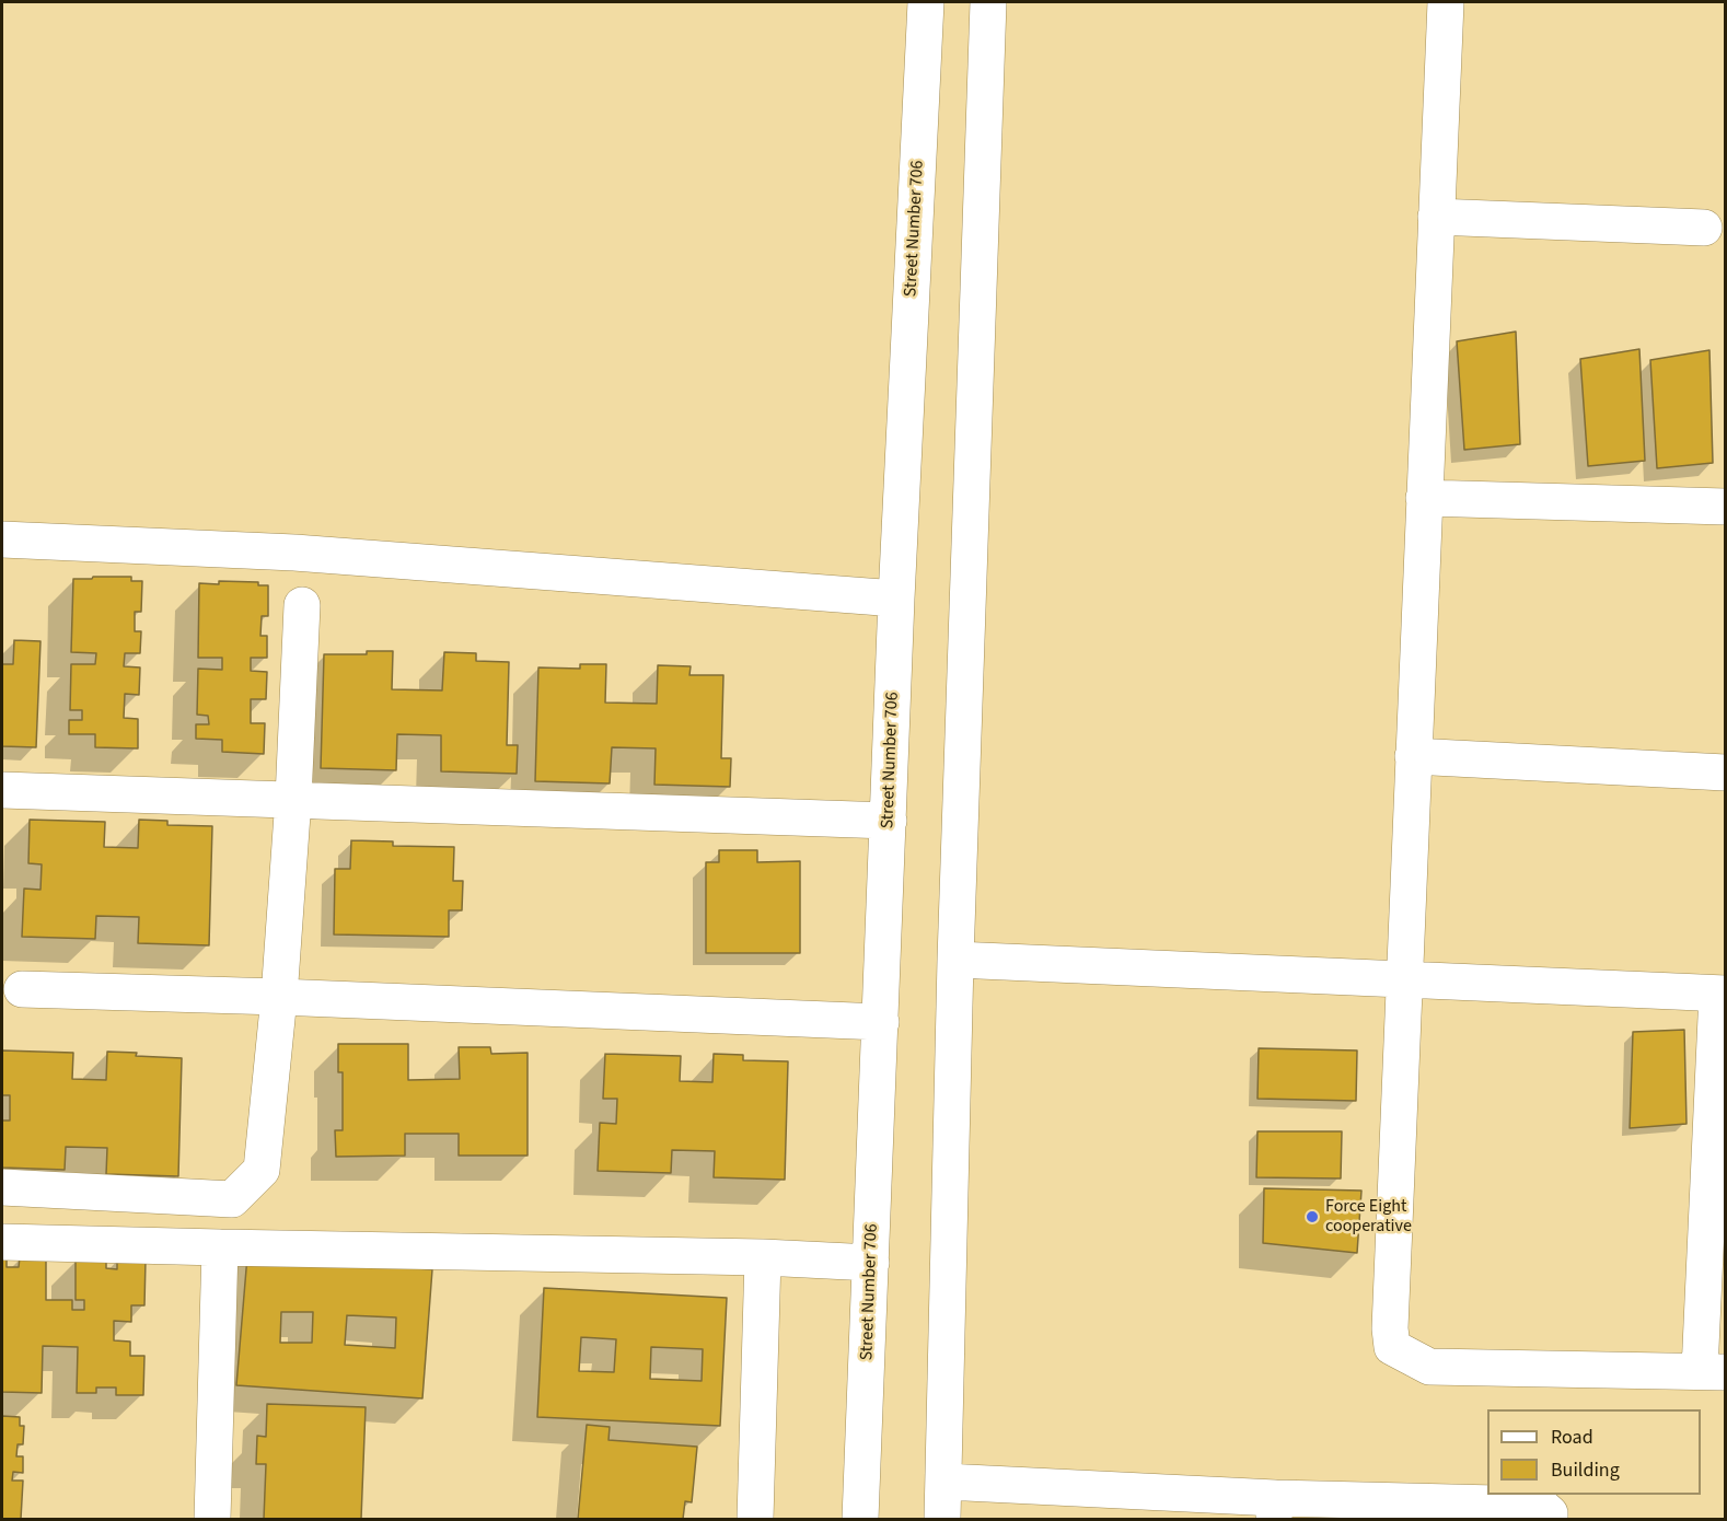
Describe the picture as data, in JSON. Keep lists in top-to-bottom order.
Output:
{
  "streets": {
    "street": ["Street Number 706"]
  },
  "places": ["Force Eight cooperative"],
  "legend": ["Road", "Building"]
}
